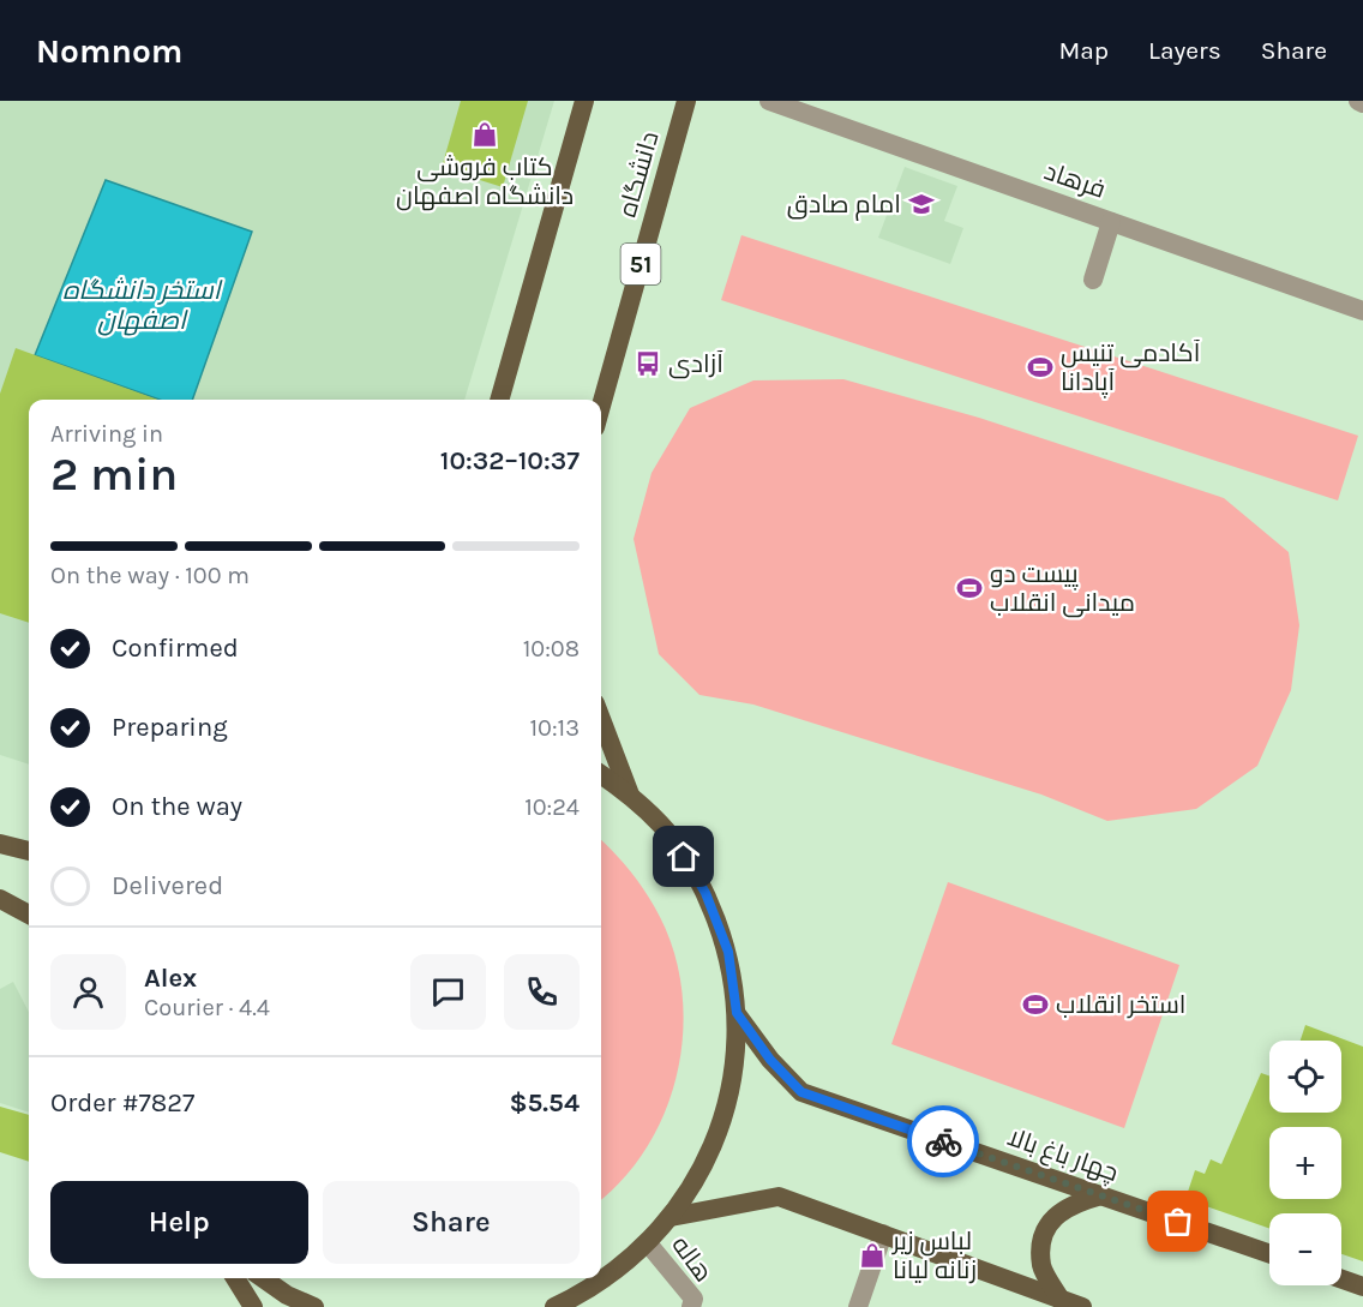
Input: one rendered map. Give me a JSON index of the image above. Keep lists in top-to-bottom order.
{
  "streets": {
    "main road": ["دانشگاه", "51", "چهار باغ بالا"],
    "street": ["فرهاد", "هاله"]
  },
  "water": ["استخر دانشگاه اصفهان"],
  "places": {
    "shop": ["کتاب فروشی دانشگاه اصفهان", "لباس زیر زنانه لیانا"],
    "school or university": ["امام صادق"],
    "bus stop": ["آزادی"],
    "sports": ["آکادمی تنیس آپادانا", "پیست دو میدانی انقلاب", "استخر انقلاب"]
  },
  "page": {
    "header": "Nomnom",
    "nav": ["Map", "Layers", "Share"],
    "heading": ["2 min", "Arriving in", "10:32–10:37"],
    "panel": [
      "Alex",
      "Courier · 4.4",
      "Order #7827",
      "$5.54"
    ],
    "bar": "On the way · 100 m",
    "list": [
      ["Confirmed", "10:08"],
      ["Preparing", "10:13"],
      ["On the way", "10:24"],
      "Delivered"
    ],
    "map_buttons": ["+", "−"],
    "buttons": ["Help", "Share"]
  }
}
